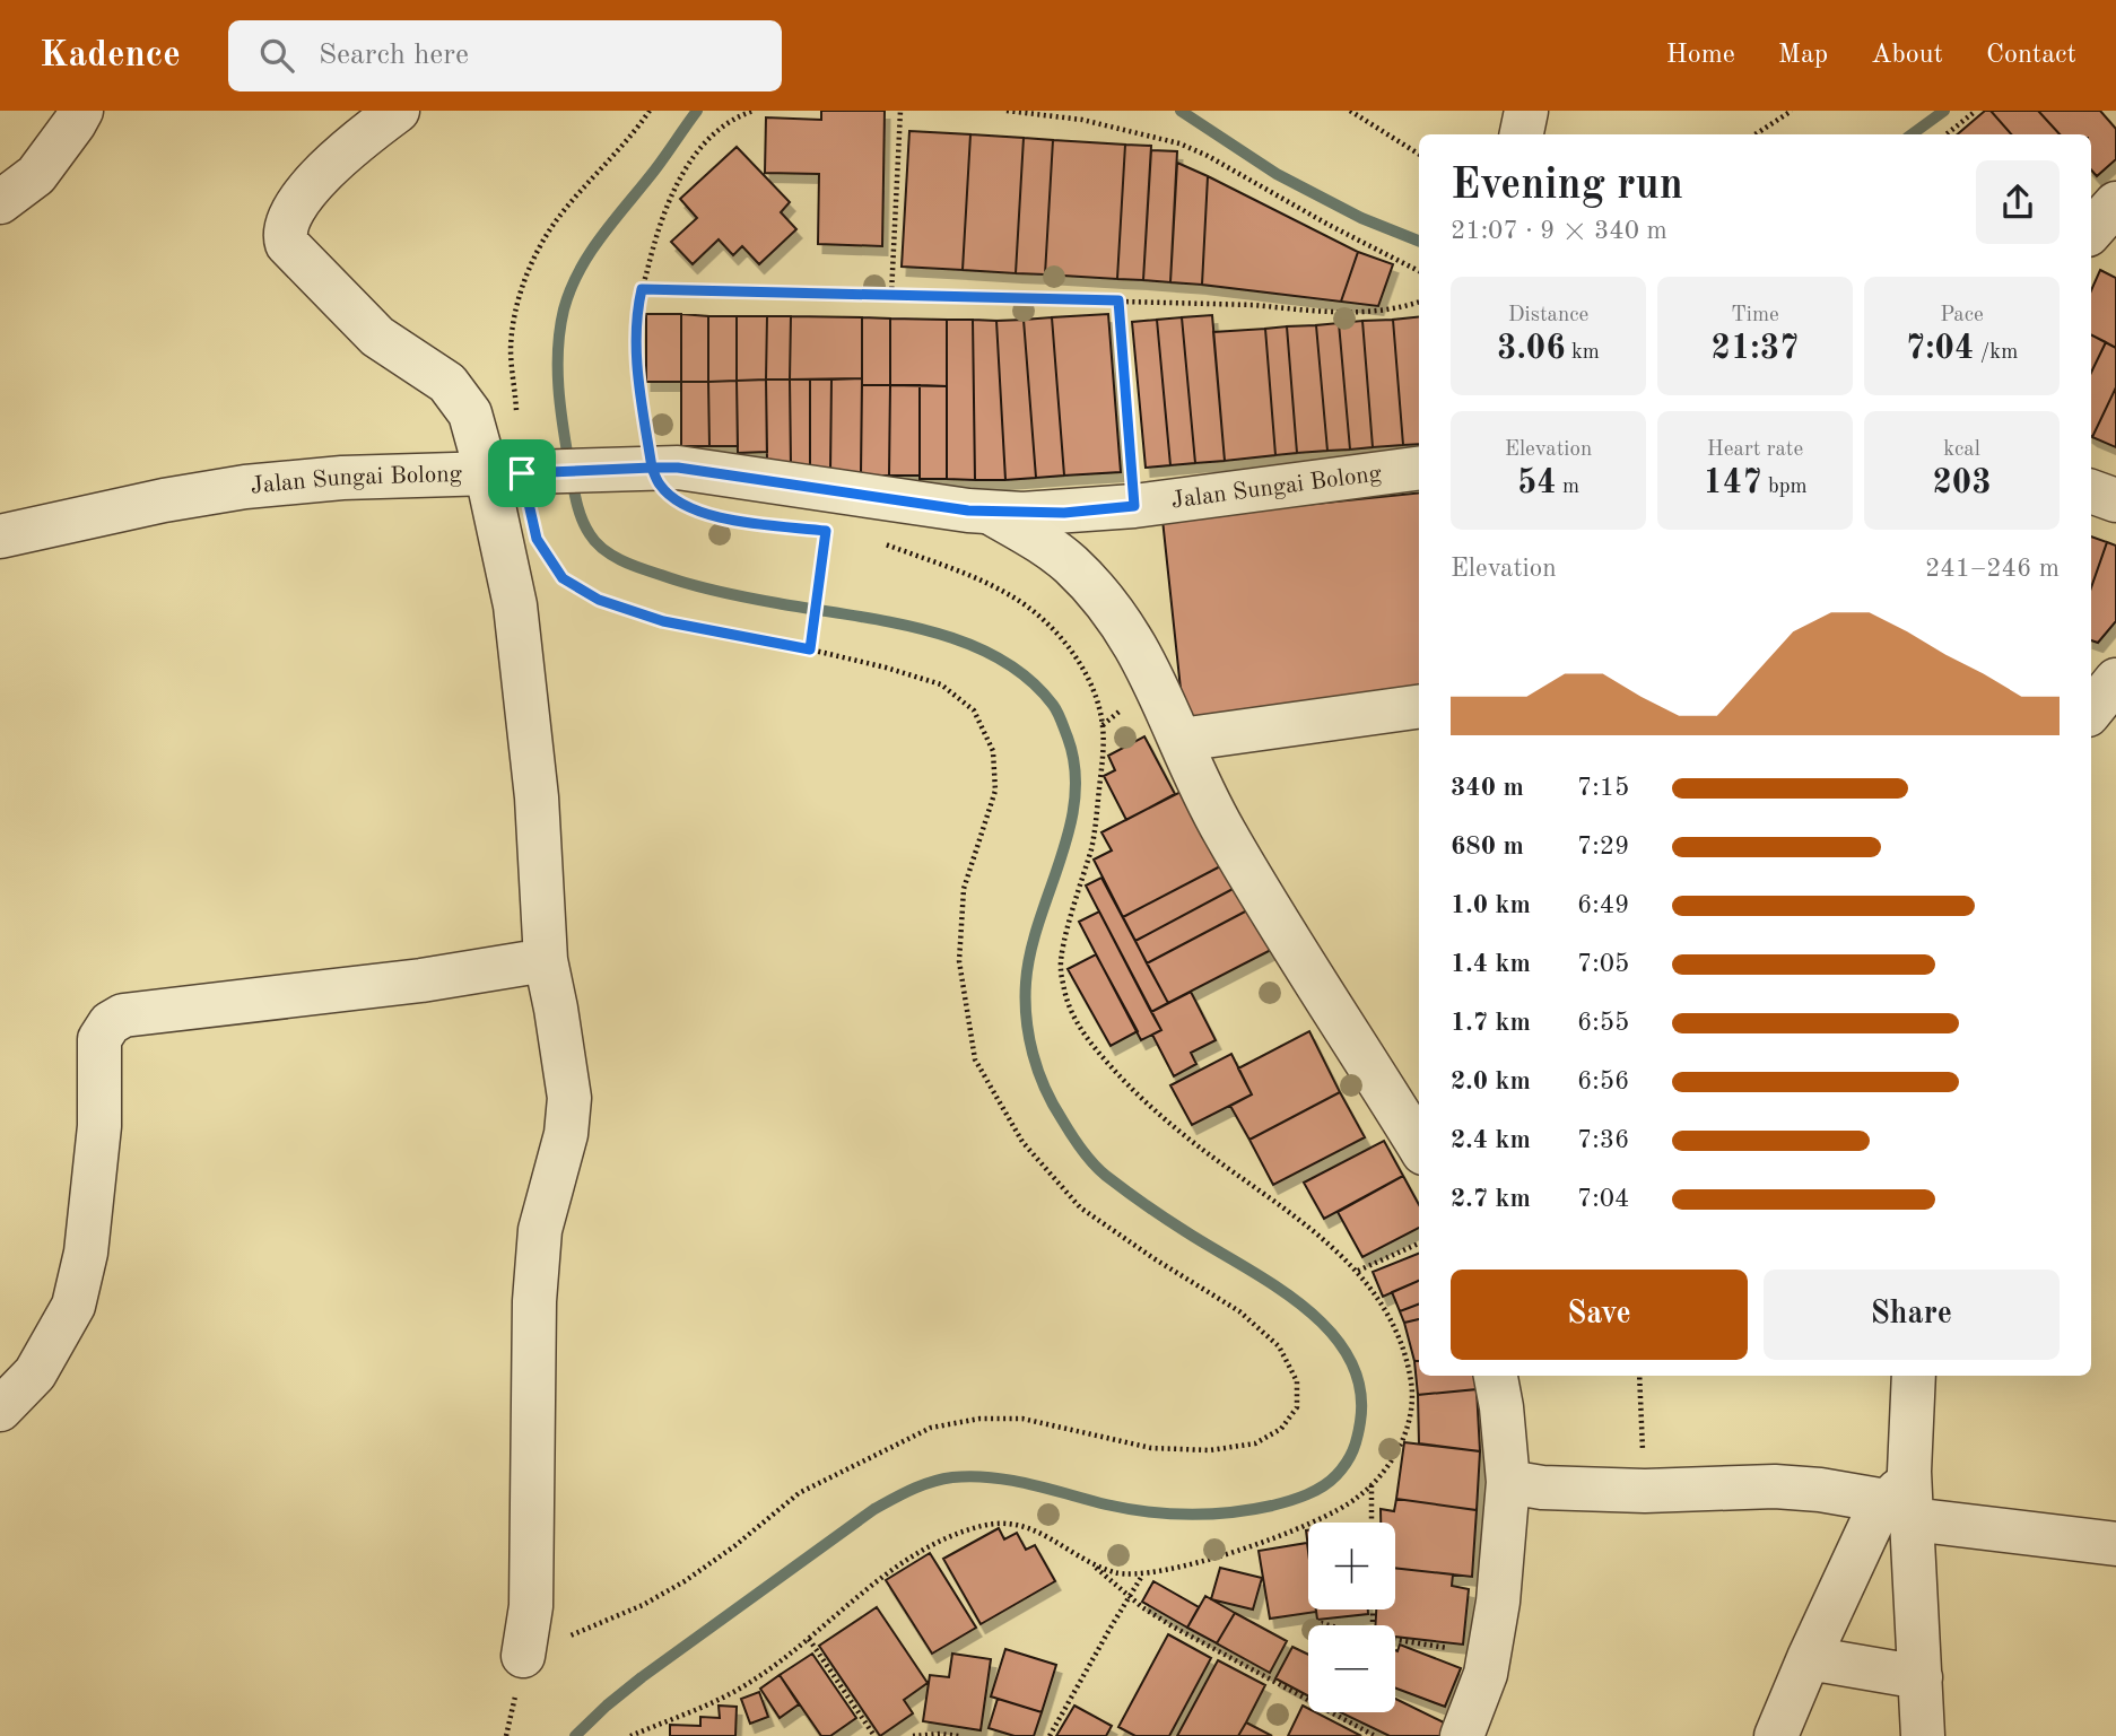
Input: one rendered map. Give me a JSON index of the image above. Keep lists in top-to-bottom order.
{
  "streets": {
    "street": ["Jalan Sungai Bolong"]
  },
  "page": {
    "header": "Kadence",
    "search": "Search here",
    "nav": [
      "Home",
      "Map",
      "About",
      "Contact"
    ],
    "heading": ["Evening run", "21:07 · 9 × 340 m"],
    "stats": [
      ["Distance", "3.06 km"],
      ["Time", "21:37"],
      ["Pace", "7:04 /km"],
      ["Elevation", "54 m"],
      ["Heart rate", "147 bpm"],
      ["kcal", "203"]
    ],
    "chart": ["Elevation", "241–246 m"],
    "list": [
      {
        "name": "340 m",
        "note": "7:15"
      },
      {
        "name": "680 m",
        "note": "7:29"
      },
      {
        "name": "1.0 km",
        "note": "6:49"
      },
      {
        "name": "1.4 km",
        "note": "7:05"
      },
      {
        "name": "1.7 km",
        "note": "6:55"
      },
      {
        "name": "2.0 km",
        "note": "6:56"
      },
      {
        "name": "2.4 km",
        "note": "7:36"
      },
      {
        "name": "2.7 km",
        "note": "7:04"
      }
    ],
    "buttons": ["Save", "Share"],
    "map_buttons": ["+", "−"]
  }
}
